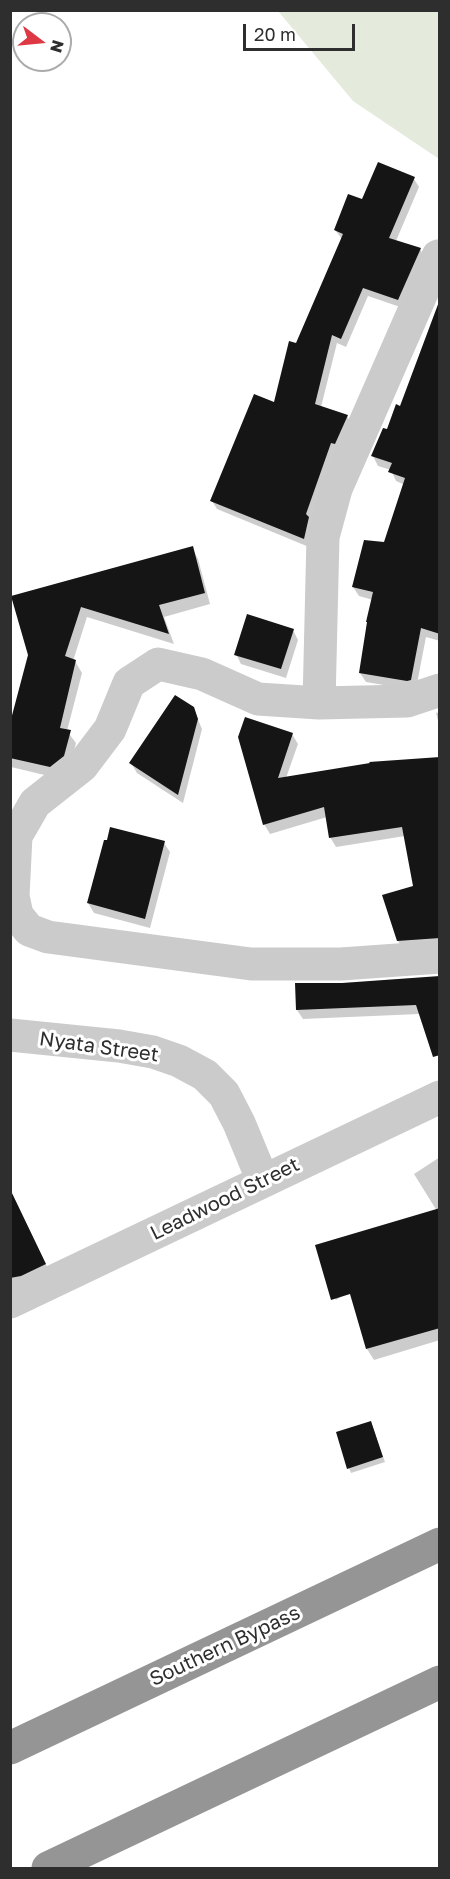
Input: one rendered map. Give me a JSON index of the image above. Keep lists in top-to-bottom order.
{
  "streets": {
    "highway": ["Southern Bypass"],
    "street": ["Nyata Street", "Leadwood Street"]
  },
  "crossings": [
    ["Nyata Street", "Leadwood Street"]
  ],
  "scale_bar": "20 m",
  "north": "right"
}
